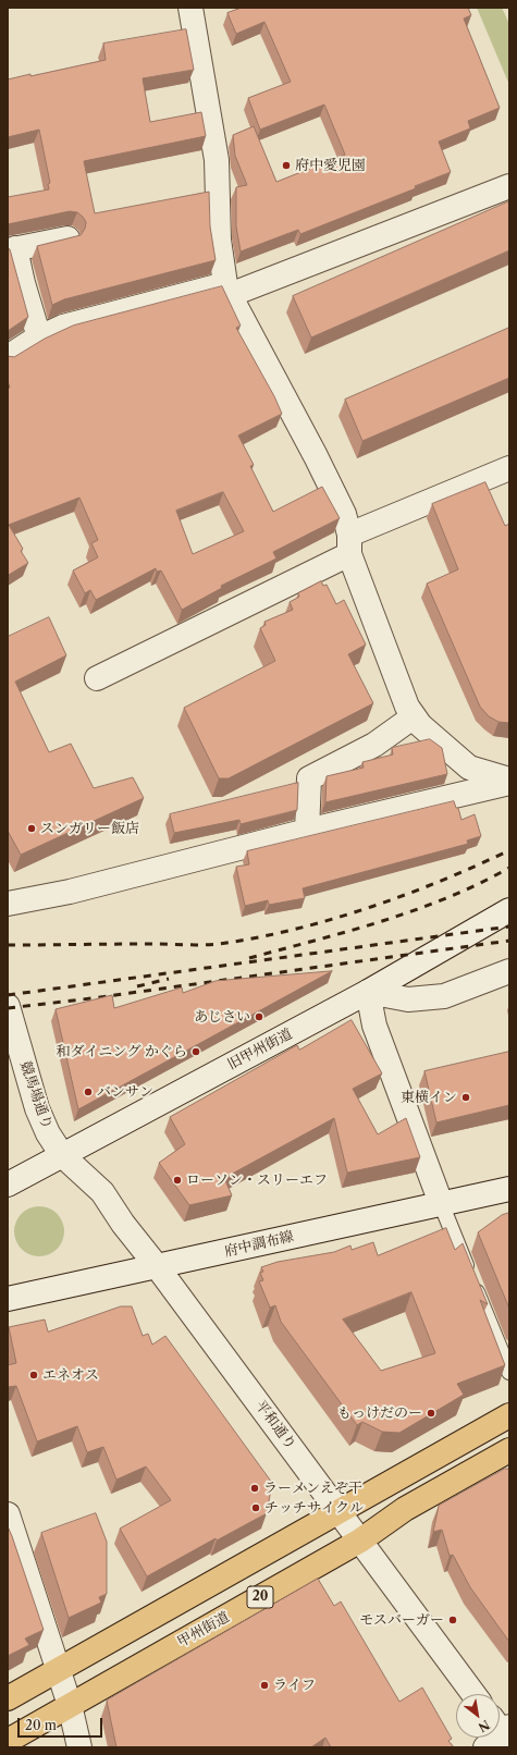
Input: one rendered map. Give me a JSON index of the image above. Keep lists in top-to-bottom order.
{
  "streets": {
    "highway": ["20", "甲州街道"],
    "street": [
      "旧甲州街道",
      "競馬場通り",
      "府中調布線",
      "平和通り"
    ]
  },
  "crossings": [
    ["旧甲州街道", "競馬場通り"],
    ["旧甲州街道", "平和通り"],
    ["競馬場通り", "平和通り"],
    ["府中調布線", "平和通り"],
    ["平和通り", "20"],
    ["平和通り", "甲州街道"]
  ],
  "places": [
    "府中愛児園",
    "スンガリー飯店",
    "あじさい",
    "和ダイニング かぐら",
    "バンサン",
    "東横イン",
    "ローソン・スリーエフ",
    "エネオス",
    "もっけだのー",
    "ラーメンえぞ干",
    "チッチサイクル",
    "モスバーガー",
    "ライフ"
  ],
  "scale_bar": "20 m",
  "north": "bottom right"
}
